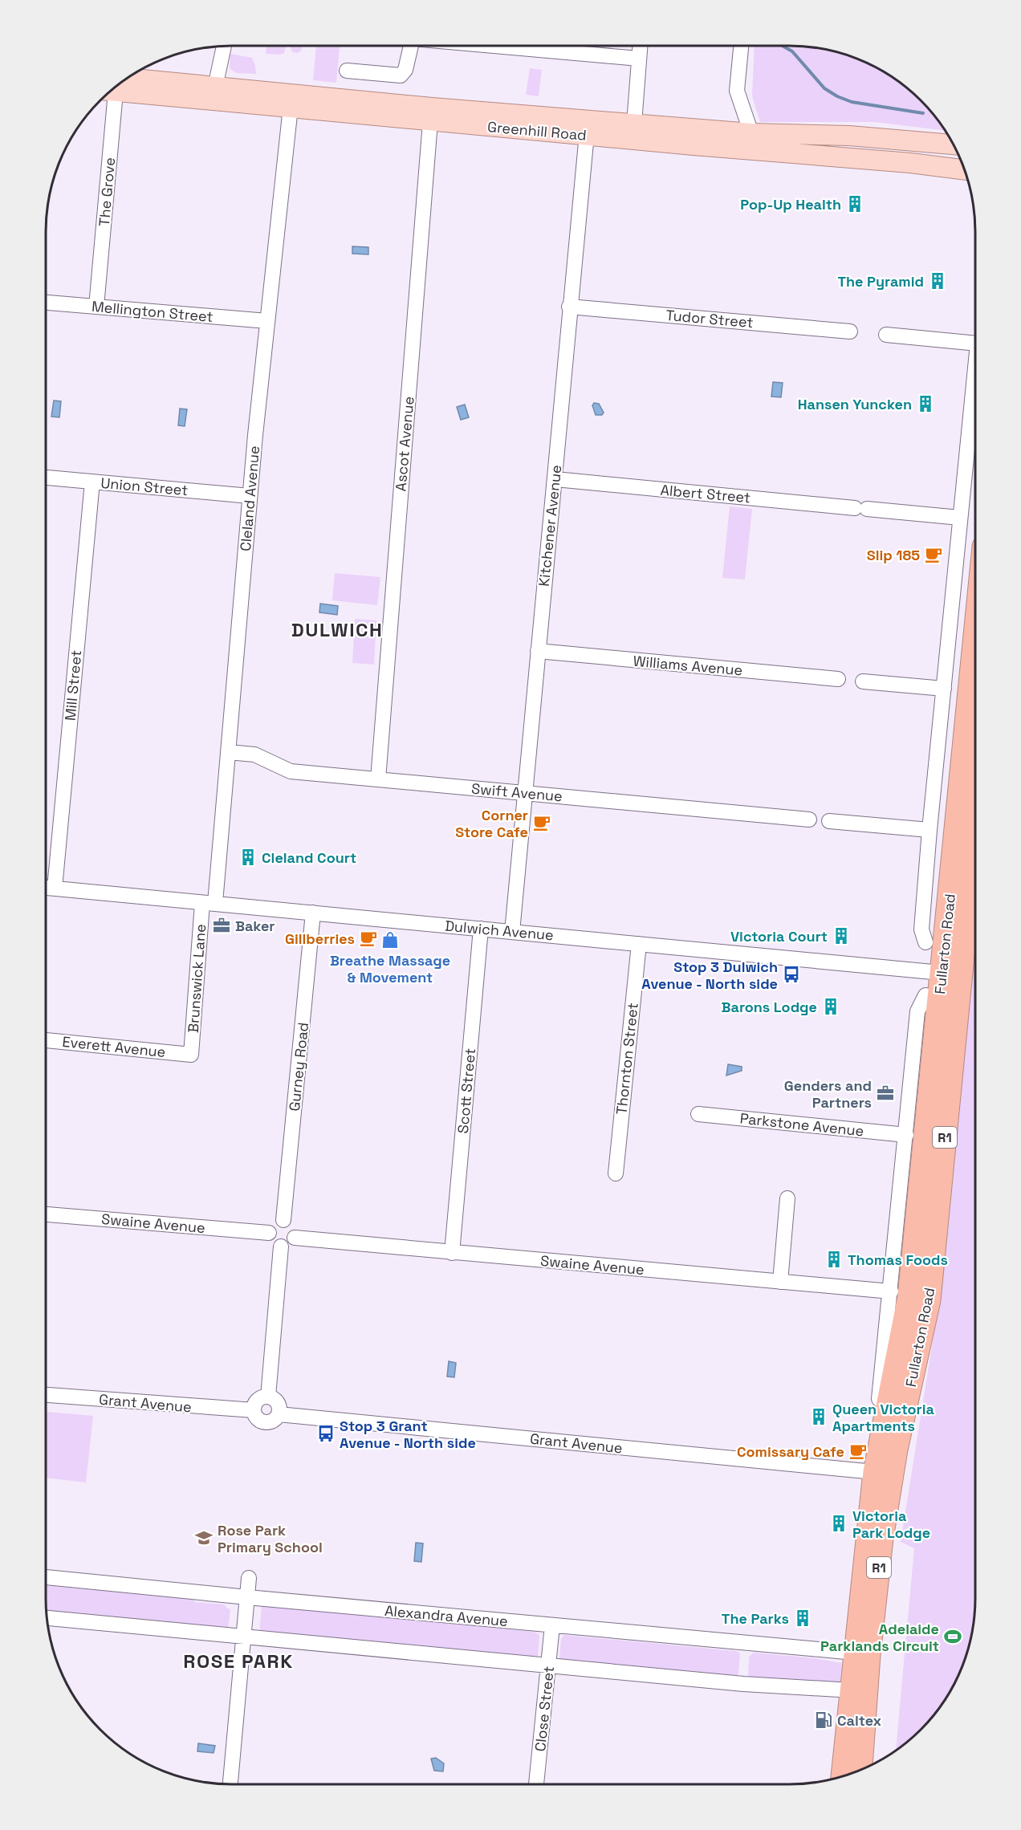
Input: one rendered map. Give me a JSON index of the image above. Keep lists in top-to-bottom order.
{
  "streets": {
    "highway": ["Fullarton Road", "R1"],
    "main road": ["Greenhill Road"],
    "street": [
      "The Grove",
      "Mellington Street",
      "Tudor Street",
      "Ascot Avenue",
      "Union Street",
      "Albert Street",
      "Cleland Avenue",
      "Kitchener Avenue",
      "Williams Avenue",
      "Mill Street",
      "Swift Avenue",
      "Dulwich Avenue",
      "Brunswick Lane",
      "Everett Avenue",
      "Thornton Street",
      "Gurney Road",
      "Scott Street",
      "Parkstone Avenue",
      "Swaine Avenue",
      "Grant Avenue",
      "Alexandra Avenue",
      "Close Street"
    ]
  },
  "crossings": [
    ["Greenhill Road", "Ascot Avenue"],
    ["Greenhill Road", "Cleland Avenue"],
    ["Greenhill Road", "Kitchener Avenue"],
    ["The Grove", "Mellington Street"],
    ["Mellington Street", "Cleland Avenue"],
    ["Tudor Street", "Kitchener Avenue"],
    ["Ascot Avenue", "Swift Avenue"],
    ["Union Street", "Cleland Avenue"],
    ["Union Street", "Mill Street"],
    ["Albert Street", "Kitchener Avenue"],
    ["Albert Street", "Fullarton Road"],
    ["Cleland Avenue", "Swift Avenue"],
    ["Cleland Avenue", "Dulwich Avenue"],
    ["Cleland Avenue", "Brunswick Lane"],
    ["Kitchener Avenue", "Williams Avenue"],
    ["Kitchener Avenue", "Swift Avenue"],
    ["Kitchener Avenue", "Dulwich Avenue"],
    ["Mill Street", "Dulwich Avenue"],
    ["Dulwich Avenue", "Fullarton Road"],
    ["Dulwich Avenue", "Brunswick Lane"],
    ["Dulwich Avenue", "Thornton Street"],
    ["Dulwich Avenue", "Gurney Road"],
    ["Dulwich Avenue", "Scott Street"],
    ["Fullarton Road", "Parkstone Avenue"],
    ["Fullarton Road", "Swaine Avenue"],
    ["Fullarton Road", "Grant Avenue"],
    ["Fullarton Road", "Alexandra Avenue"],
    ["Brunswick Lane", "Everett Avenue"],
    ["Gurney Road", "Swaine Avenue"],
    ["Scott Street", "Swaine Avenue"],
    ["Alexandra Avenue", "Close Street"]
  ],
  "districts": ["DULWICH", "ROSE PARK"],
  "places": {
    "building": [
      "Pop-Up Health",
      "The Pyramid",
      "Hansen Yuncken",
      "Cleland Court",
      "Victoria Court",
      "Barons Lodge",
      "Thomas Foods",
      "Queen Victoria Apartments",
      "Victoria Park Lodge",
      "The Parks"
    ],
    "cafe": [
      "Slip 185",
      "Corner Store Cafe",
      "Gillberries",
      "Comissary Cafe"
    ],
    "office": ["Baker", "Genders and Partners"],
    "shop": ["Breathe Massage & Movement"],
    "bus stop": ["Stop 3 Dulwich Avenue - North side", "Stop 3 Grant Avenue - North side"],
    "school or university": ["Rose Park Primary School"],
    "sports": ["Adelaide Parklands Circuit"],
    "fuel station": ["Caltex"]
  }
}
